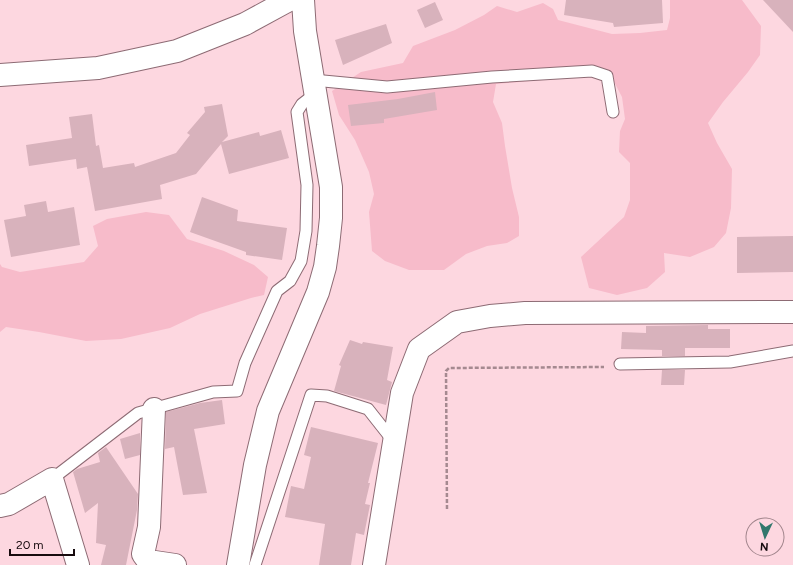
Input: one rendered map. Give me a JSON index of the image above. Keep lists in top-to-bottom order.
{
  "scale_bar": "20 m",
  "north": "bottom"
}
